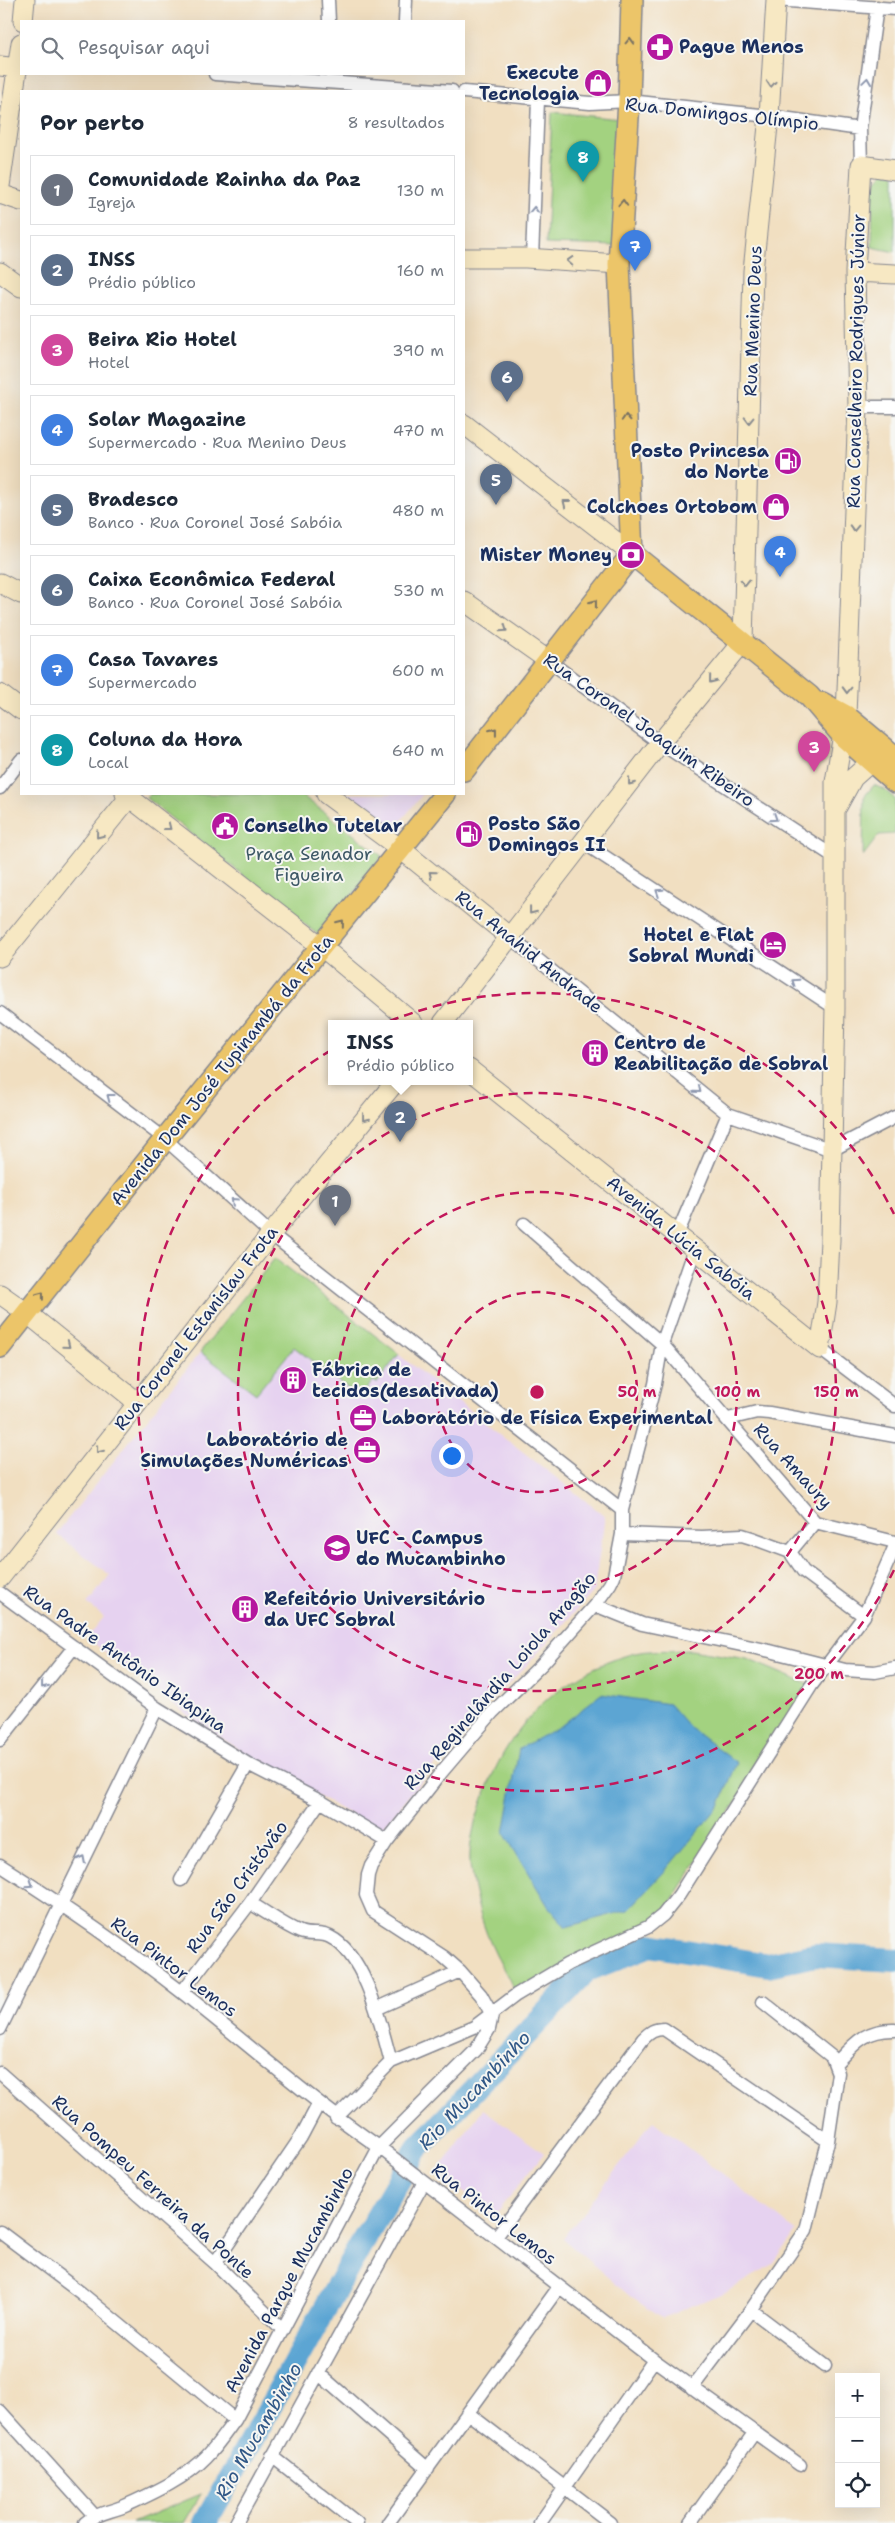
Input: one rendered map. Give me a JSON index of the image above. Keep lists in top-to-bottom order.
{
  "streets": {
    "main road": ["Avenida Dom José Tupinambá da Frota"],
    "street": [
      "Rua Domingos Olímpio",
      "Rua Menino Deus",
      "Rua Conselheiro Rodrigues Júnior",
      "Rua Coronel Joaquim Ribeiro",
      "Rua Anahid Andrade",
      "Avenida Lúcia Sabóia",
      "Rua Coronel Estanislau Frota",
      "Rua Amaury",
      "Rua Padre Antônio Ibiapina",
      "Rua Reginelândia Loiola Aragão",
      "Rua São Cristóvão",
      "Rua Pintor Lemos",
      "Rua Pompeu Ferreira da Ponte",
      "Avenida Parque Mucambinho"
    ]
  },
  "crossings": [
    ["Rua Domingos Olímpio", "Rua Menino Deus"],
    ["Rua Domingos Olímpio", "Rua Conselheiro Rodrigues Júnior"],
    ["Rua Conselheiro Rodrigues Júnior", "Rua Coronel Joaquim Ribeiro"],
    ["Rua Conselheiro Rodrigues Júnior", "Rua Anahid Andrade"],
    ["Rua Conselheiro Rodrigues Júnior", "Avenida Lúcia Sabóia"],
    ["Rua Anahid Andrade", "Avenida Dom José Tupinambá da Frota"],
    ["Avenida Lúcia Sabóia", "Rua Reginelândia Loiola Aragão"],
    ["Rua Amaury", "Rua Reginelândia Loiola Aragão"],
    ["Rua Padre Antônio Ibiapina", "Rua Reginelândia Loiola Aragão"],
    ["Rua Padre Antônio Ibiapina", "Rua São Cristóvão"],
    ["Rua Reginelândia Loiola Aragão", "Avenida Parque Mucambinho"],
    ["Rua São Cristóvão", "Rua Pintor Lemos"],
    ["Rua Pintor Lemos", "Avenida Parque Mucambinho"],
    ["Rua Pompeu Ferreira da Ponte", "Avenida Parque Mucambinho"]
  ],
  "one_way": ["Rua Menino Deus", "Avenida Dom José Tupinambá da Frota", "Rua Coronel Estanislau Frota"],
  "water": ["Rio Mucambinho"],
  "parks": ["Praça Senador Figueira"],
  "places": {
    "pharmacy": ["Pague Menos"],
    "shop": ["Execute Tecnologia", "Colchoes Ortobom"],
    "fuel station": ["Posto Princesa do Norte", "Posto São Domingos II"],
    "bank": ["Mister Money"],
    "public building": ["Conselho Tutelar"],
    "hotel": ["Hotel e Flat Sobral Mundi"],
    "building": ["Centro de Reabilitação de Sobral", "Fábrica de tecidos(desativada)", "Refeitório Universitário da UFC Sobral"],
    "office": ["Laboratório de Física Experimental", "Laboratório de Simulações Numéricas"],
    "school or university": ["UFC - Campus do Mucambinho"]
  },
  "page": {
    "search": "Pesquisar aqui",
    "heading": ["Por perto", "8 resultados"],
    "pins": [
      "8",
      "7",
      "6",
      "5",
      "4",
      "3",
      "2",
      "1"
    ],
    "list": [
      {
        "mark": "1",
        "name": "Comunidade Rainha da Paz",
        "note": "Igreja",
        "value": "130 m"
      },
      {
        "mark": "2",
        "name": "INSS",
        "note": "Prédio público",
        "value": "160 m"
      },
      {
        "mark": "3",
        "name": "Beira Rio Hotel",
        "note": "Hotel",
        "value": "390 m"
      },
      {
        "mark": "4",
        "name": "Solar Magazine",
        "note": "Supermercado · Rua Menino Deus",
        "value": "470 m"
      },
      {
        "mark": "5",
        "name": "Bradesco",
        "note": "Banco · Rua Coronel José Sabóia",
        "value": "480 m"
      },
      {
        "mark": "6",
        "name": "Caixa Econômica Federal",
        "note": "Banco · Rua Coronel José Sabóia",
        "value": "530 m"
      },
      {
        "mark": "7",
        "name": "Casa Tavares",
        "note": "Supermercado",
        "value": "600 m"
      },
      {
        "mark": "8",
        "name": "Coluna da Hora",
        "note": "Local",
        "value": "640 m"
      }
    ],
    "popup": ["INSS", "Prédio público"],
    "map_buttons": ["+", "−"]
  },
  "rings": [
    "50 m",
    "100 m",
    "150 m",
    "200 m"
  ]
}
